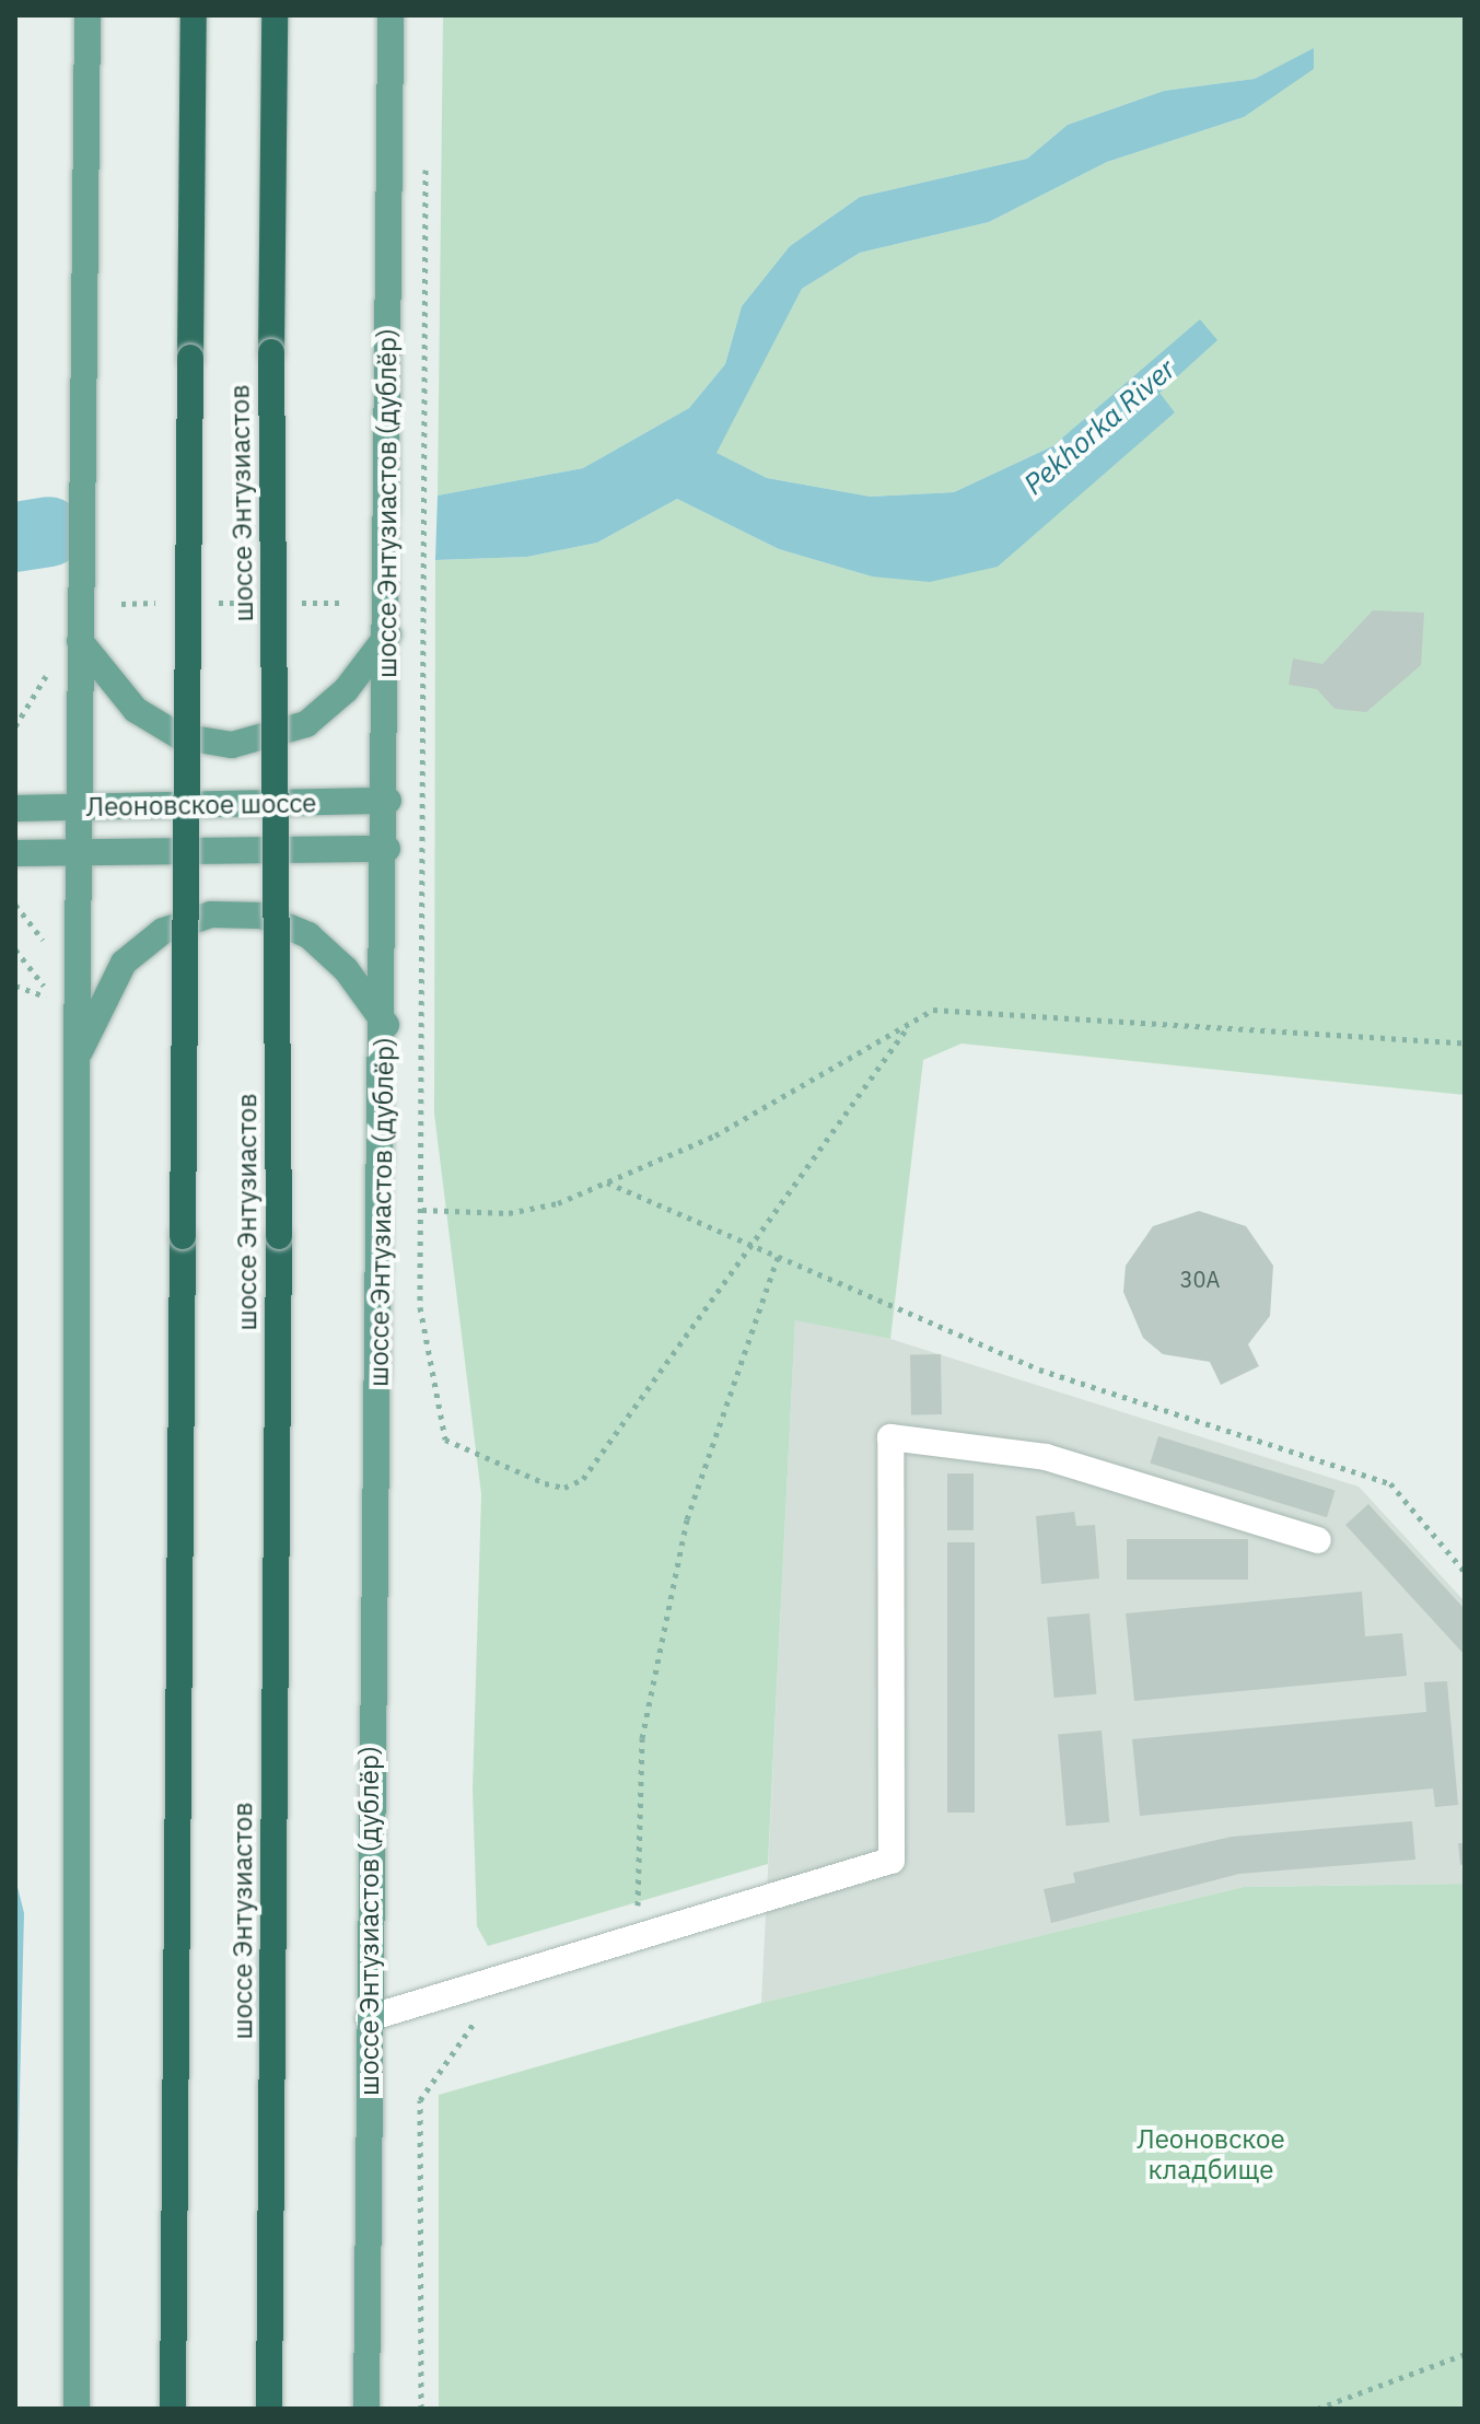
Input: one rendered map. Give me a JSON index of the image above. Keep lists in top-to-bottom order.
{
  "streets": {
    "highway": ["шоссе Энтузиастов"],
    "main road": ["шоссе Энтузиастов (дублёр)", "Леоновское шоссе"]
  },
  "crossings": [
    ["шоссе Энтузиастов (дублёр)", "Леоновское шоссе"]
  ],
  "water": ["Pekhorka River"],
  "parks": ["Леоновское кладбище"],
  "house_numbers": ["30А"]
}
